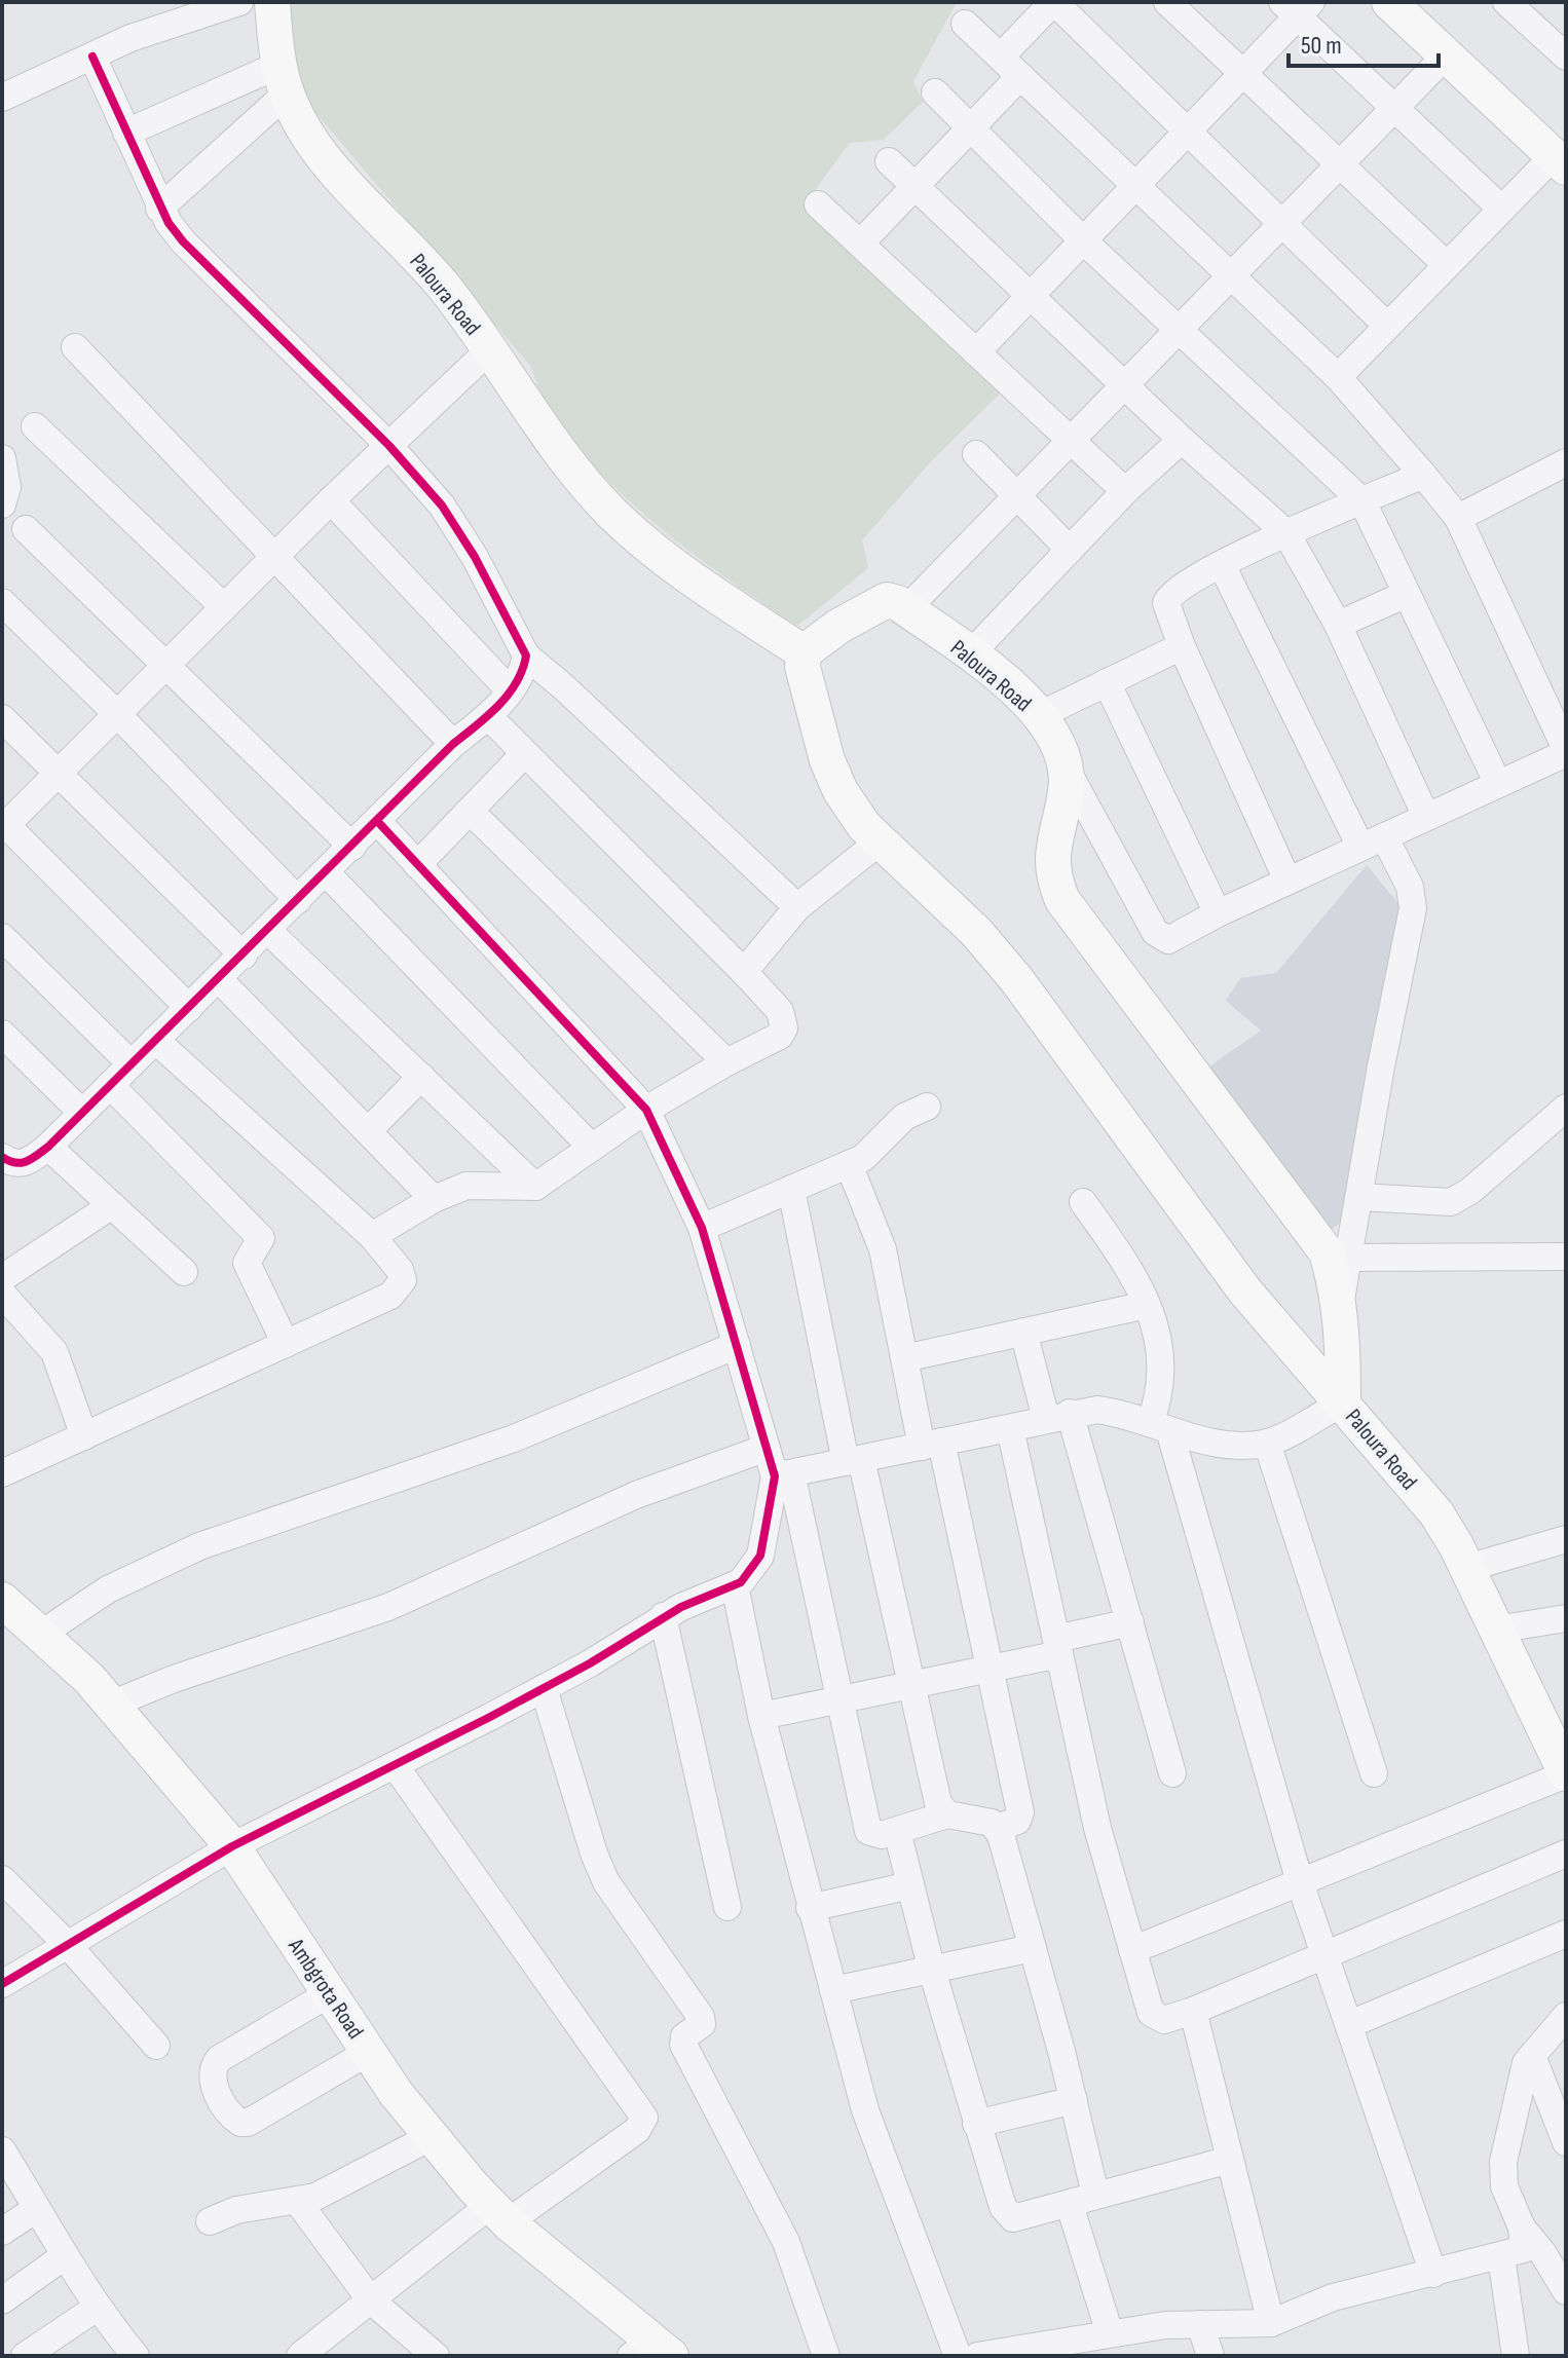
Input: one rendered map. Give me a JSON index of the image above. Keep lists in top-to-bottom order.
{
  "streets": {
    "main road": ["Paloura Road", "Ambgrota Road"]
  },
  "scale_bar": "50 m"
}
